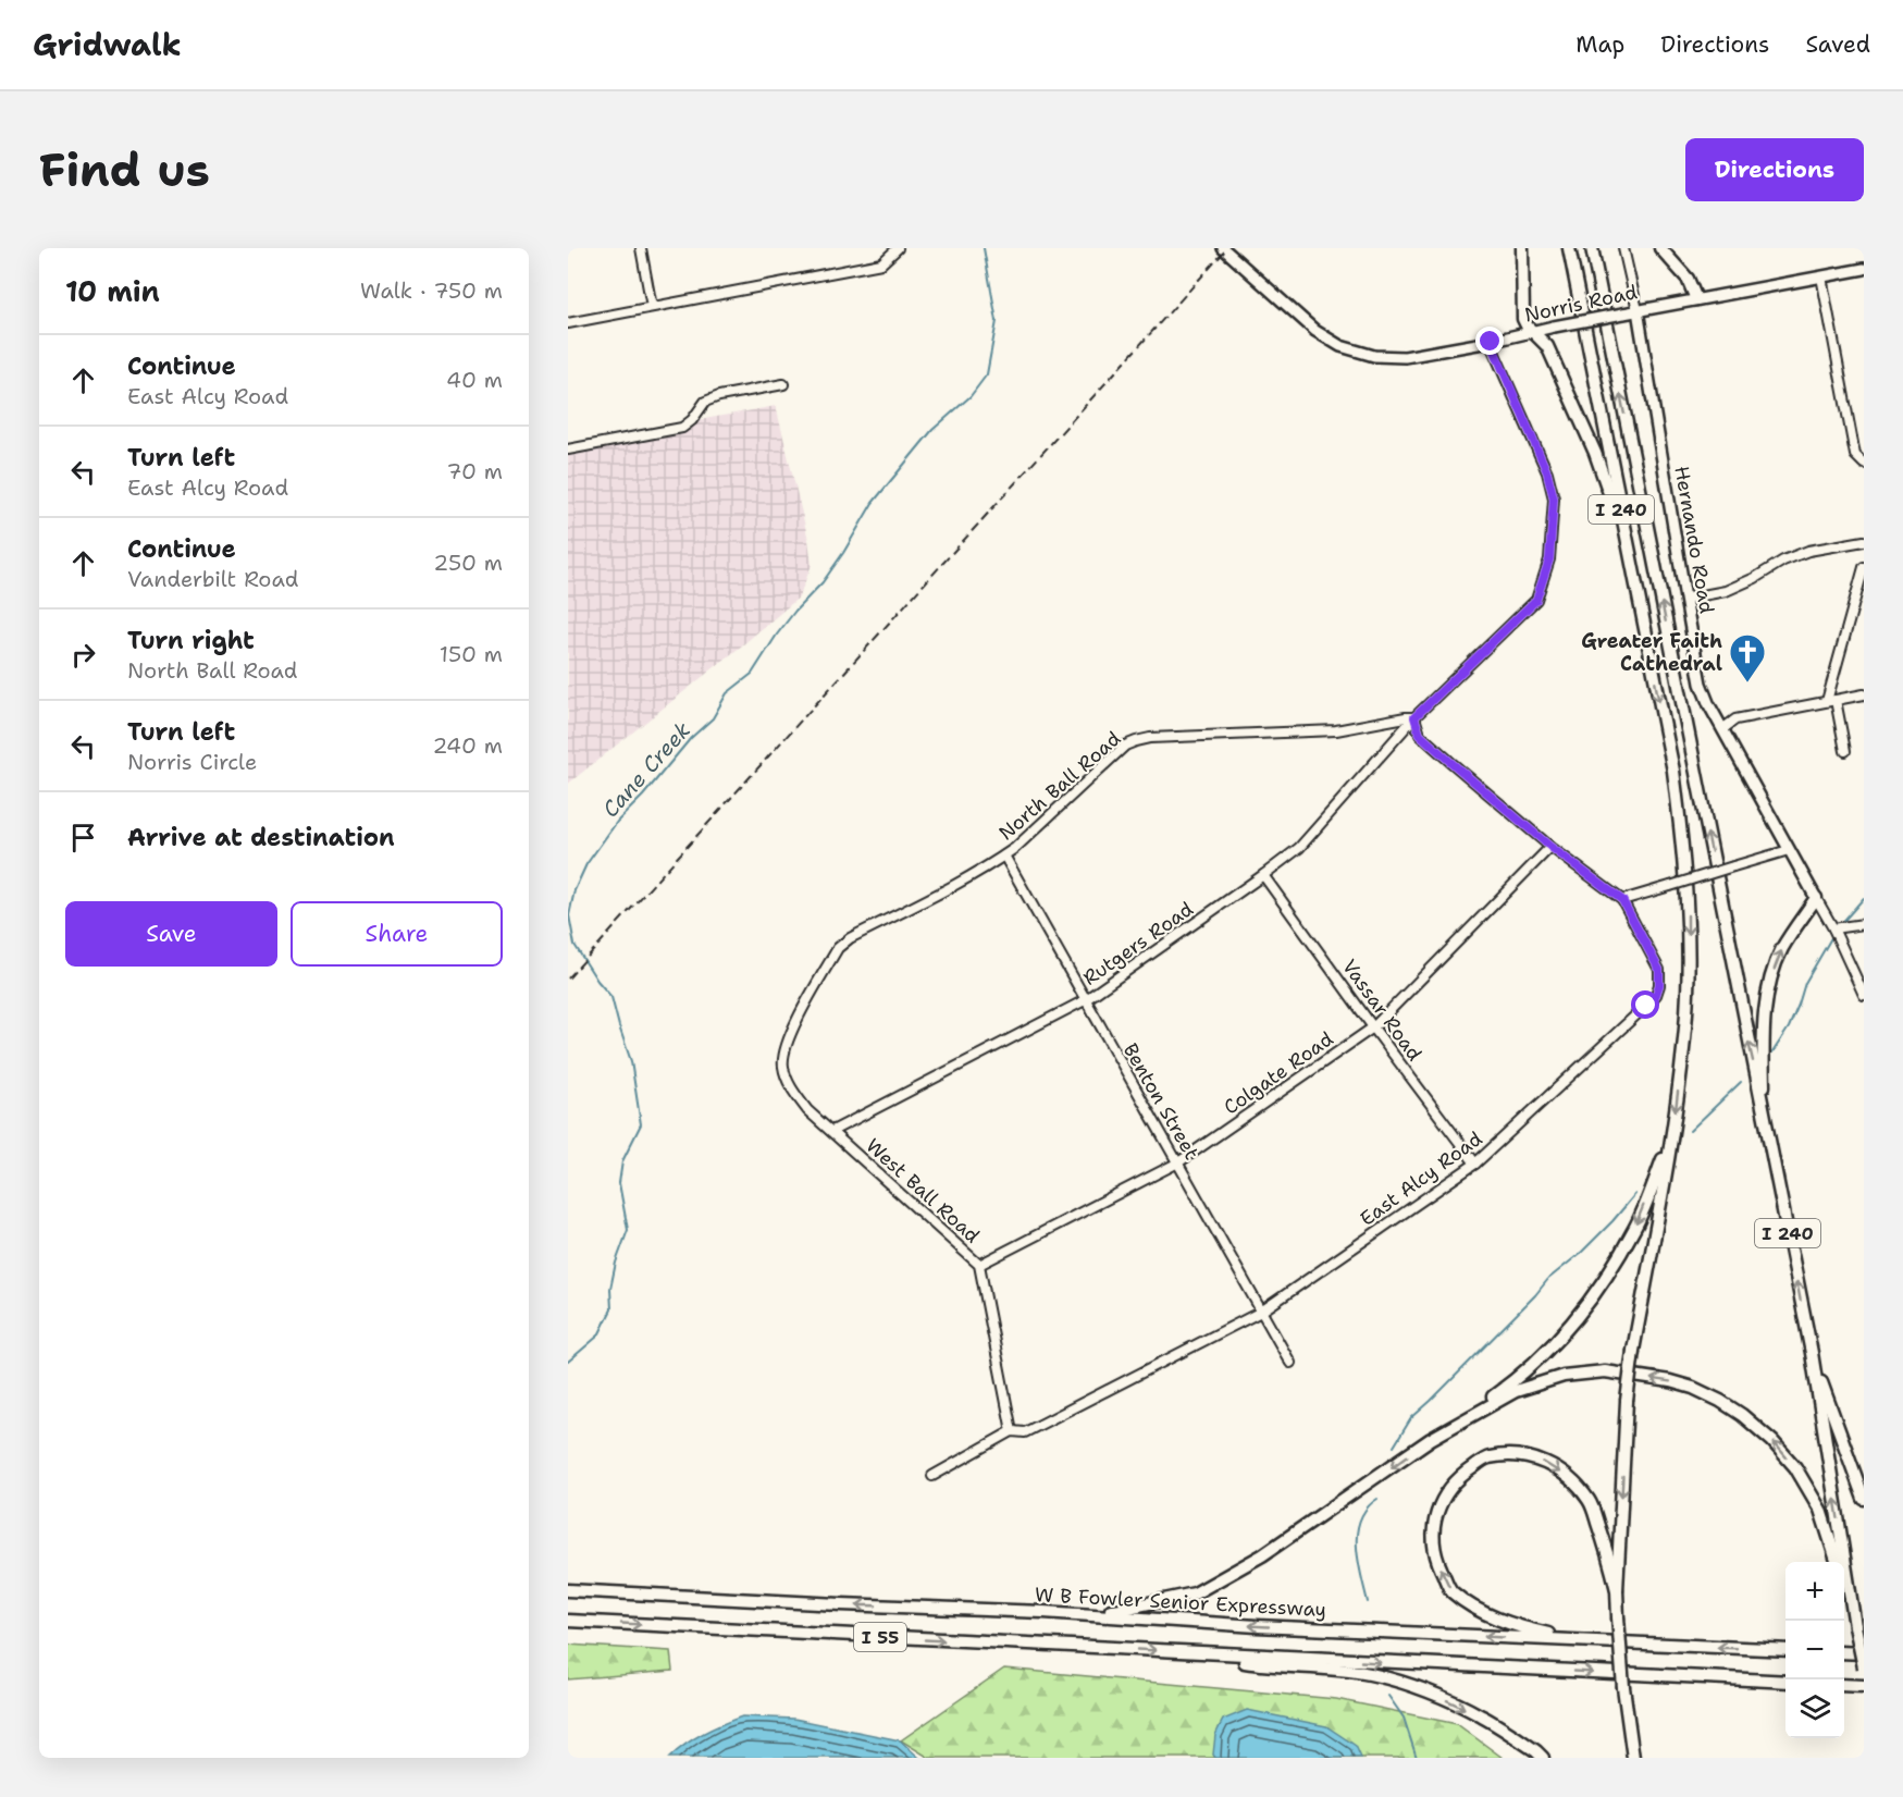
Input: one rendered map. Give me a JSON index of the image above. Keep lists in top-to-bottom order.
{
  "streets": {
    "highway": ["I 240", "W B Fowler Senior Expressway", "I 55"],
    "main road": ["Norris Road", "Hernando Road"],
    "street": [
      "North Ball Road",
      "Rutgers Road",
      "Vassar Road",
      "Colgate Road",
      "Benton Street",
      "East Alcy Road",
      "West Ball Road"
    ]
  },
  "crossings": [
    ["Norris Road", "Hernando Road"],
    ["North Ball Road", "Rutgers Road"],
    ["North Ball Road", "Benton Street"],
    ["North Ball Road", "West Ball Road"],
    ["Rutgers Road", "Vassar Road"],
    ["Rutgers Road", "Benton Street"],
    ["Rutgers Road", "West Ball Road"],
    ["Vassar Road", "Colgate Road"],
    ["Vassar Road", "East Alcy Road"],
    ["Colgate Road", "Benton Street"],
    ["Colgate Road", "West Ball Road"],
    ["Benton Street", "East Alcy Road"],
    ["East Alcy Road", "West Ball Road"]
  ],
  "water": ["Cane Creek"],
  "places": {
    "church": ["Greater Faith Cathedral"]
  },
  "page": {
    "header": "Gridwalk",
    "nav": ["Map", "Directions", "Saved"],
    "buttons": [
      "Directions",
      ["Save", "Share"]
    ],
    "title": "Find us",
    "heading": ["10 min", "Walk · 750 m"],
    "list": [
      ["Continue", "East Alcy Road", "40 m"],
      ["Turn left", "East Alcy Road", "70 m"],
      ["Continue", "Vanderbilt Road", "250 m"],
      ["Turn right", "North Ball Road", "150 m"],
      ["Turn left", "Norris Circle", "240 m"],
      "Arrive at destination"
    ],
    "map_buttons": ["+", "−"]
  }
}
